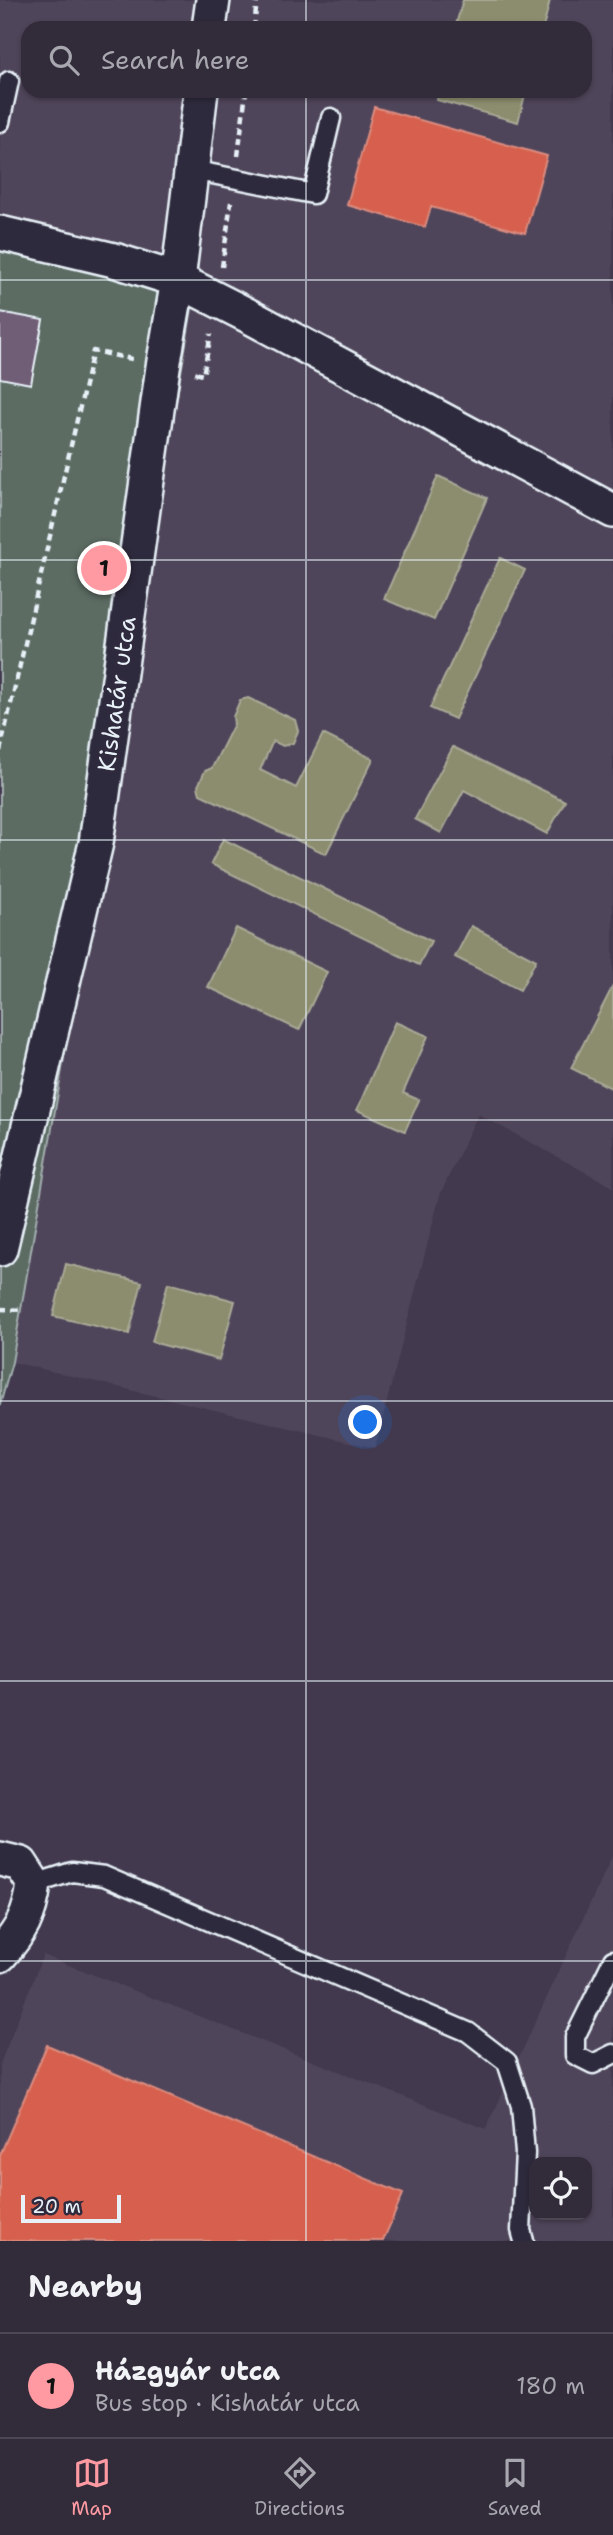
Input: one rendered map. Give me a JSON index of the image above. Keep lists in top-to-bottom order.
{
  "streets": {
    "street": ["Kishatár utca"]
  },
  "scale_bar": "20 m",
  "page": {
    "search": "Search here",
    "pins": "1",
    "scale": "20 m",
    "heading": "Nearby",
    "list": [
      {
        "mark": "1",
        "name": "Házgyár utca",
        "note": "Bus stop · Kishatár utca",
        "value": "180 m"
      }
    ],
    "nav": ["Map", "Directions", "Saved"]
  }
}
